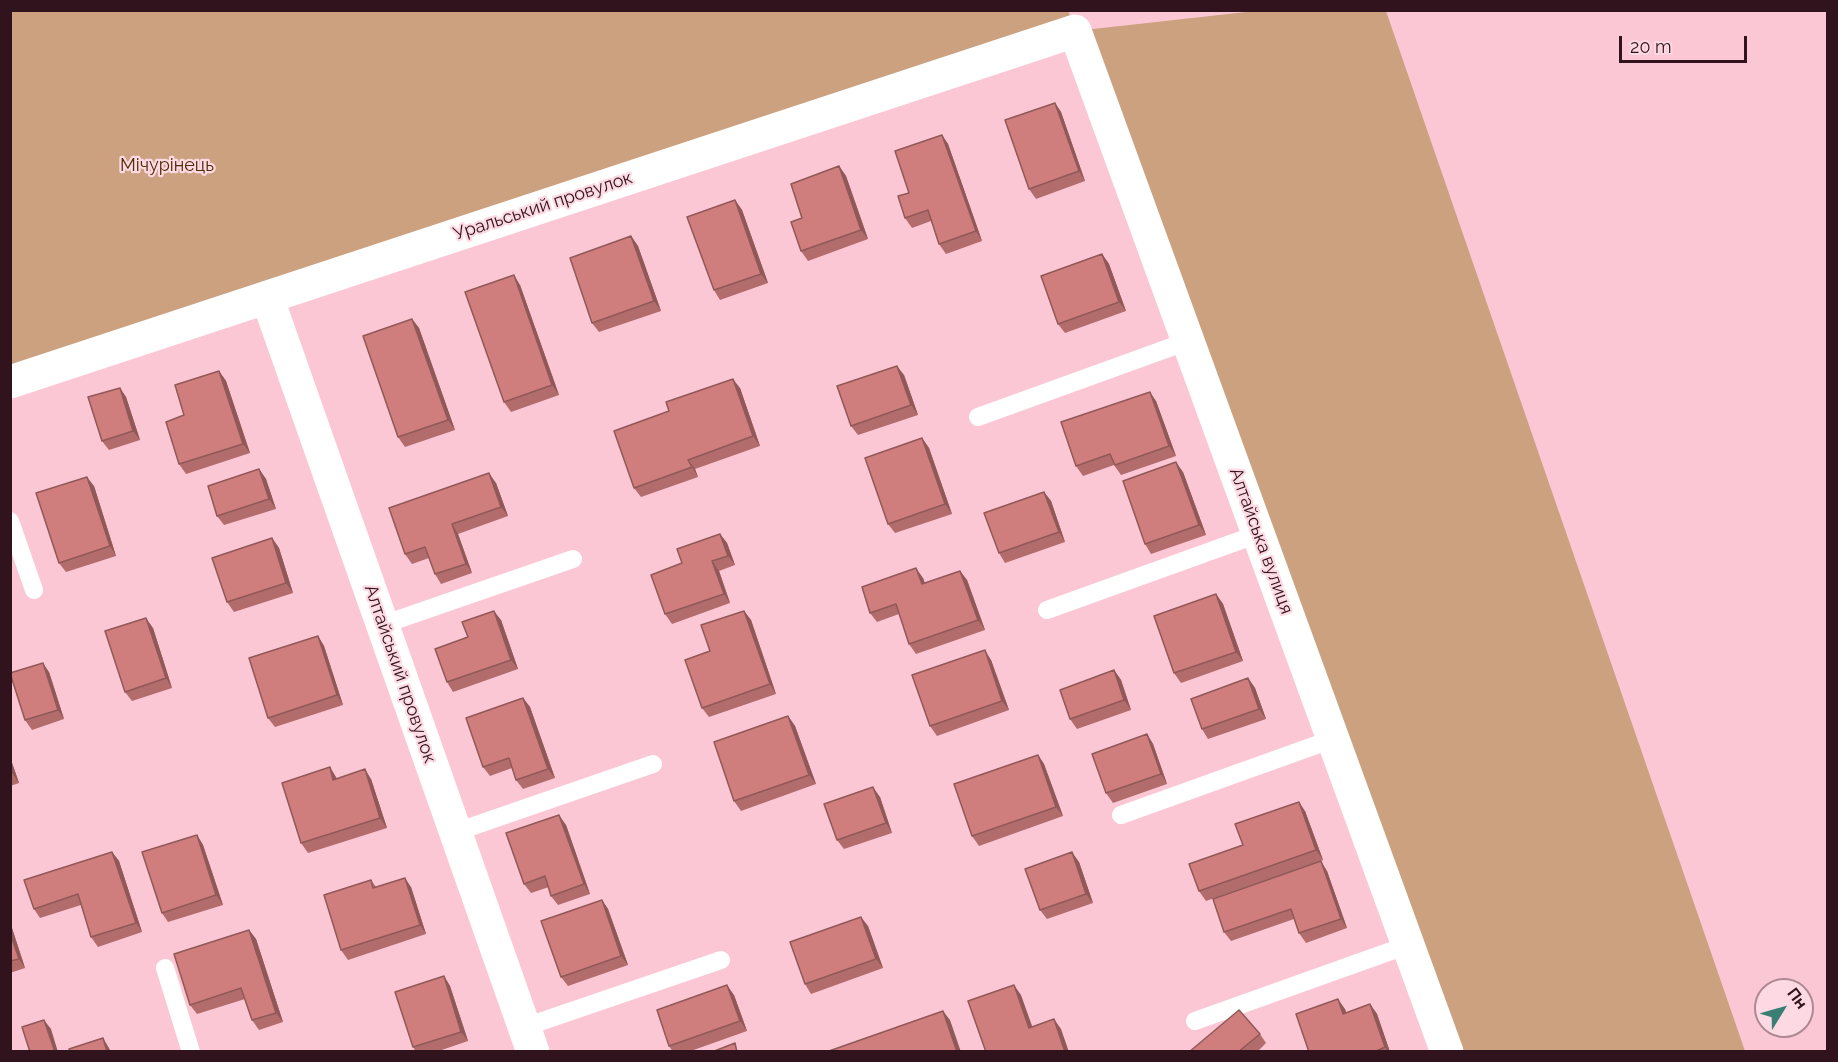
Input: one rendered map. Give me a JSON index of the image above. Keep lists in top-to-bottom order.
{
  "streets": {
    "street": ["Уральський провулок", "Алтайська вулиця", "Алтайський провулок"]
  },
  "crossings": [
    ["Уральський провулок", "Алтайська вулиця"],
    ["Уральський провулок", "Алтайський провулок"]
  ],
  "parks": ["Мічурінець"],
  "scale_bar": "20 m",
  "north": "top right"
}
